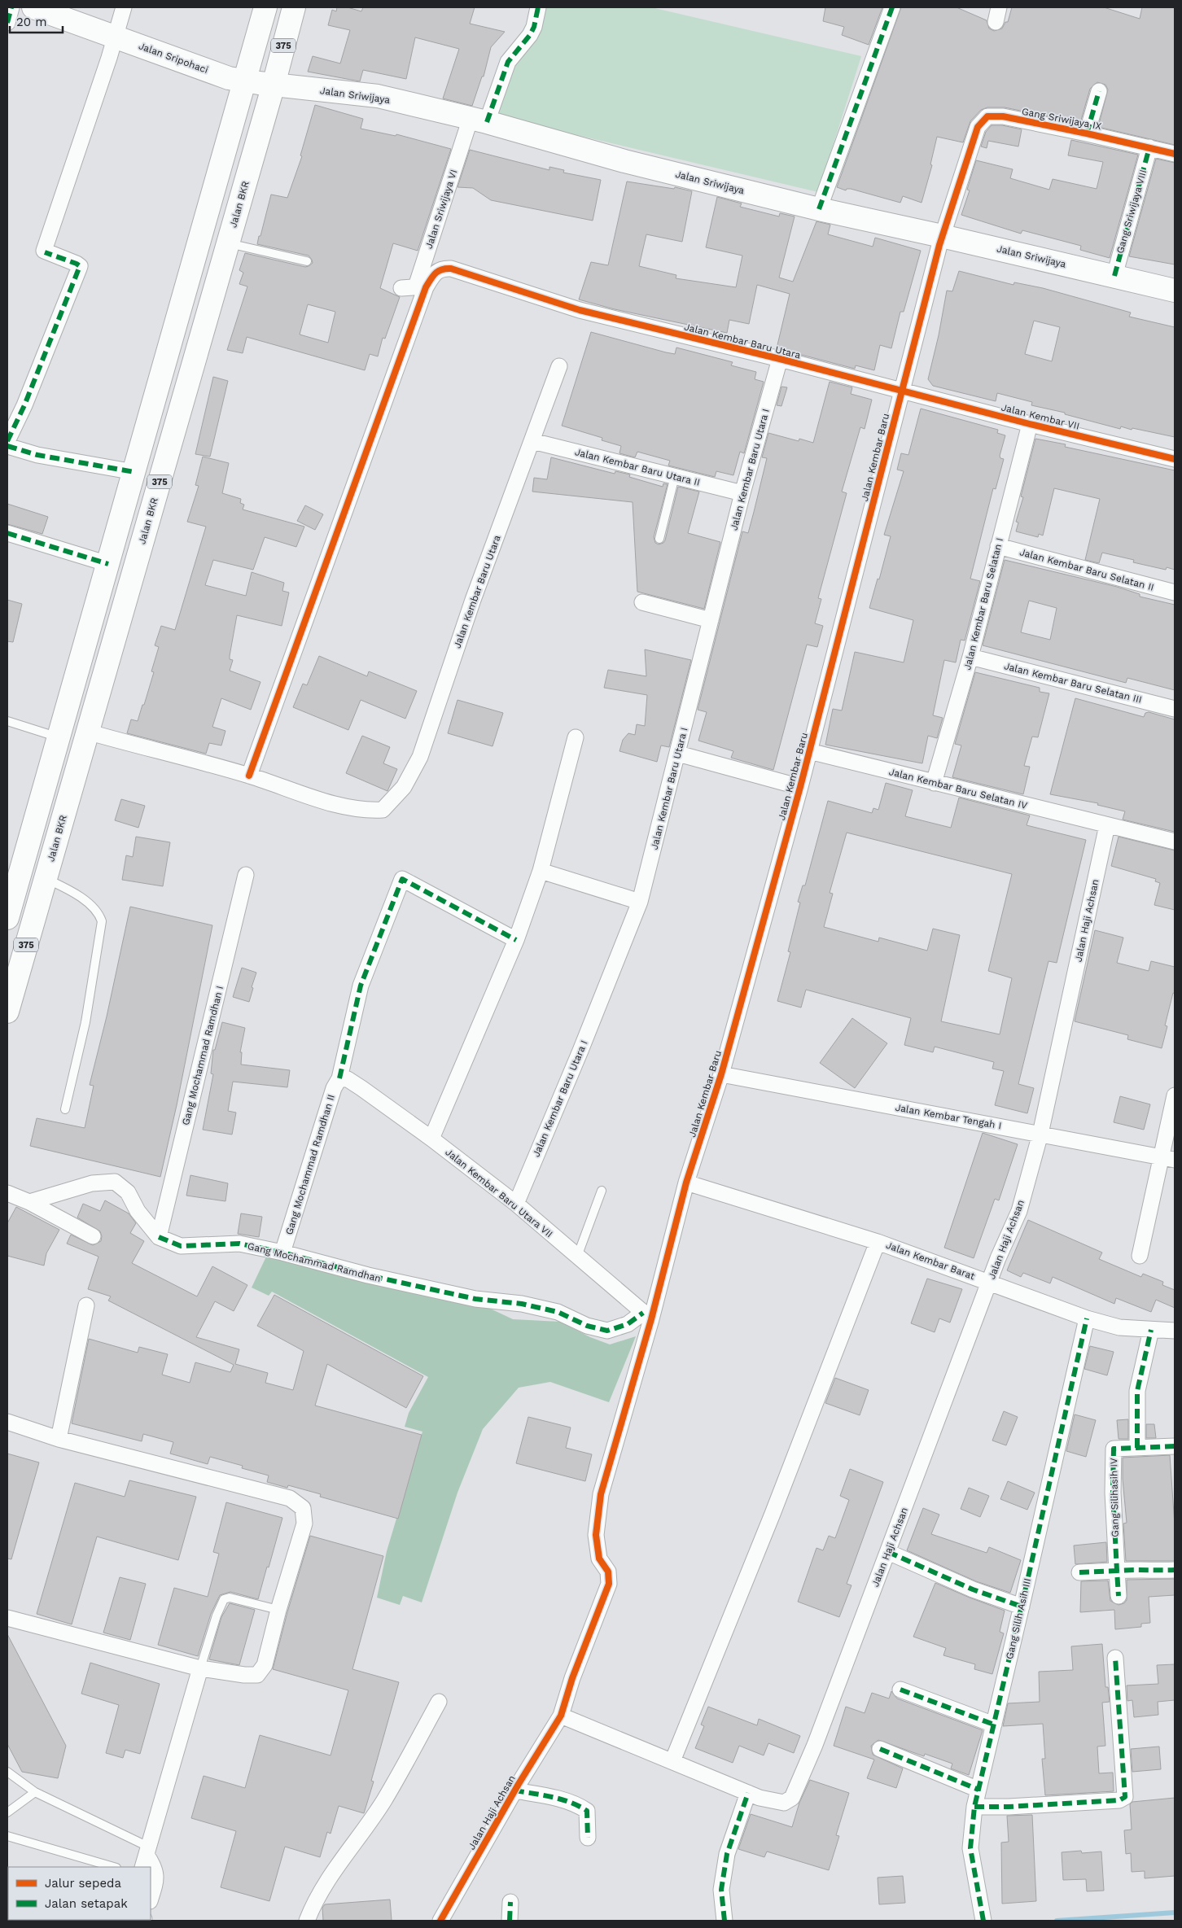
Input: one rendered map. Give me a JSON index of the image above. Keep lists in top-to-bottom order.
{
  "streets": {
    "main road": [
      "375",
      "Jalan Sripohaci",
      "Jalan Sriwijaya",
      "Jalan BKR"
    ],
    "street": [
      "Gang Sriwijaya IX",
      "Jalan Sriwijaya VI",
      "Gang Sriwijaya VIII",
      "Jalan Kembar Baru Utara",
      "Jalan Kembar VII",
      "Jalan Kembar Baru",
      "Jalan Kembar Baru Utara II",
      "Jalan Kembar Baru Utara I",
      "Jalan Kembar Baru Selatan II",
      "Jalan Kembar Baru Selatan I",
      "Jalan Kembar Baru Selatan III",
      "Jalan Kembar Baru Selatan IV",
      "Jalan Haji Achsan",
      "Gang Mochammad Ramdhan I",
      "Jalan Kembar Tengah I",
      "Gang Mochammad Ramdhan II",
      "Jalan Kembar Baru Utara VII",
      "Jalan Kembar Barat",
      "Gang Mochammad Ramdhan",
      "Gang Silihasih IV",
      "Gang Silih Asih III"
    ]
  },
  "crossings": [
    ["375", "Jalan Sripohaci"],
    ["375", "Jalan Sriwijaya"],
    ["Jalan Sripohaci", "Jalan Sriwijaya"],
    ["Jalan Sriwijaya", "Jalan BKR"],
    ["Jalan Sriwijaya", "Jalan Sriwijaya VI"],
    ["Jalan Sriwijaya", "Gang Sriwijaya VIII"],
    ["Jalan Sriwijaya", "Jalan Kembar Baru"],
    ["Gang Sriwijaya IX", "Gang Sriwijaya VIII"],
    ["Gang Sriwijaya IX", "Jalan Kembar Baru"],
    ["Jalan Kembar Baru Utara", "Jalan Kembar VII"],
    ["Jalan Kembar Baru Utara", "Jalan Kembar Baru"],
    ["Jalan Kembar Baru Utara", "Jalan Kembar Baru Utara II"],
    ["Jalan Kembar Baru Utara", "Jalan Kembar Baru Utara I"],
    ["Jalan Kembar VII", "Jalan Kembar Baru"],
    ["Jalan Kembar VII", "Jalan Kembar Baru Selatan I"],
    ["Jalan Kembar Baru", "Jalan Kembar Baru Selatan IV"],
    ["Jalan Kembar Baru", "Jalan Haji Achsan"],
    ["Jalan Kembar Baru", "Jalan Kembar Tengah I"],
    ["Jalan Kembar Baru", "Jalan Kembar Baru Utara VII"],
    ["Jalan Kembar Baru", "Jalan Kembar Barat"],
    ["Jalan Kembar Baru", "Gang Mochammad Ramdhan"],
    ["Jalan Kembar Baru Utara II", "Jalan Kembar Baru Utara I"],
    ["Jalan Kembar Baru Utara I", "Jalan Kembar Baru Utara VII"],
    ["Jalan Kembar Baru Selatan II", "Jalan Kembar Baru Selatan I"],
    ["Jalan Kembar Baru Selatan I", "Jalan Kembar Baru Selatan III"],
    ["Jalan Kembar Baru Selatan I", "Jalan Kembar Baru Selatan IV"],
    ["Jalan Kembar Baru Selatan IV", "Jalan Haji Achsan"],
    ["Jalan Haji Achsan", "Jalan Kembar Tengah I"],
    ["Jalan Haji Achsan", "Jalan Kembar Barat"],
    ["Gang Mochammad Ramdhan I", "Gang Mochammad Ramdhan"],
    ["Gang Mochammad Ramdhan II", "Jalan Kembar Baru Utara VII"],
    ["Gang Mochammad Ramdhan II", "Gang Mochammad Ramdhan"],
    ["Jalan Kembar Baru Utara VII", "Gang Mochammad Ramdhan"],
    ["Jalan Kembar Barat", "Gang Silih Asih III"]
  ],
  "legend": ["Jalur sepeda", "Jalan setapak"],
  "scale_bar": "20 m"
}
